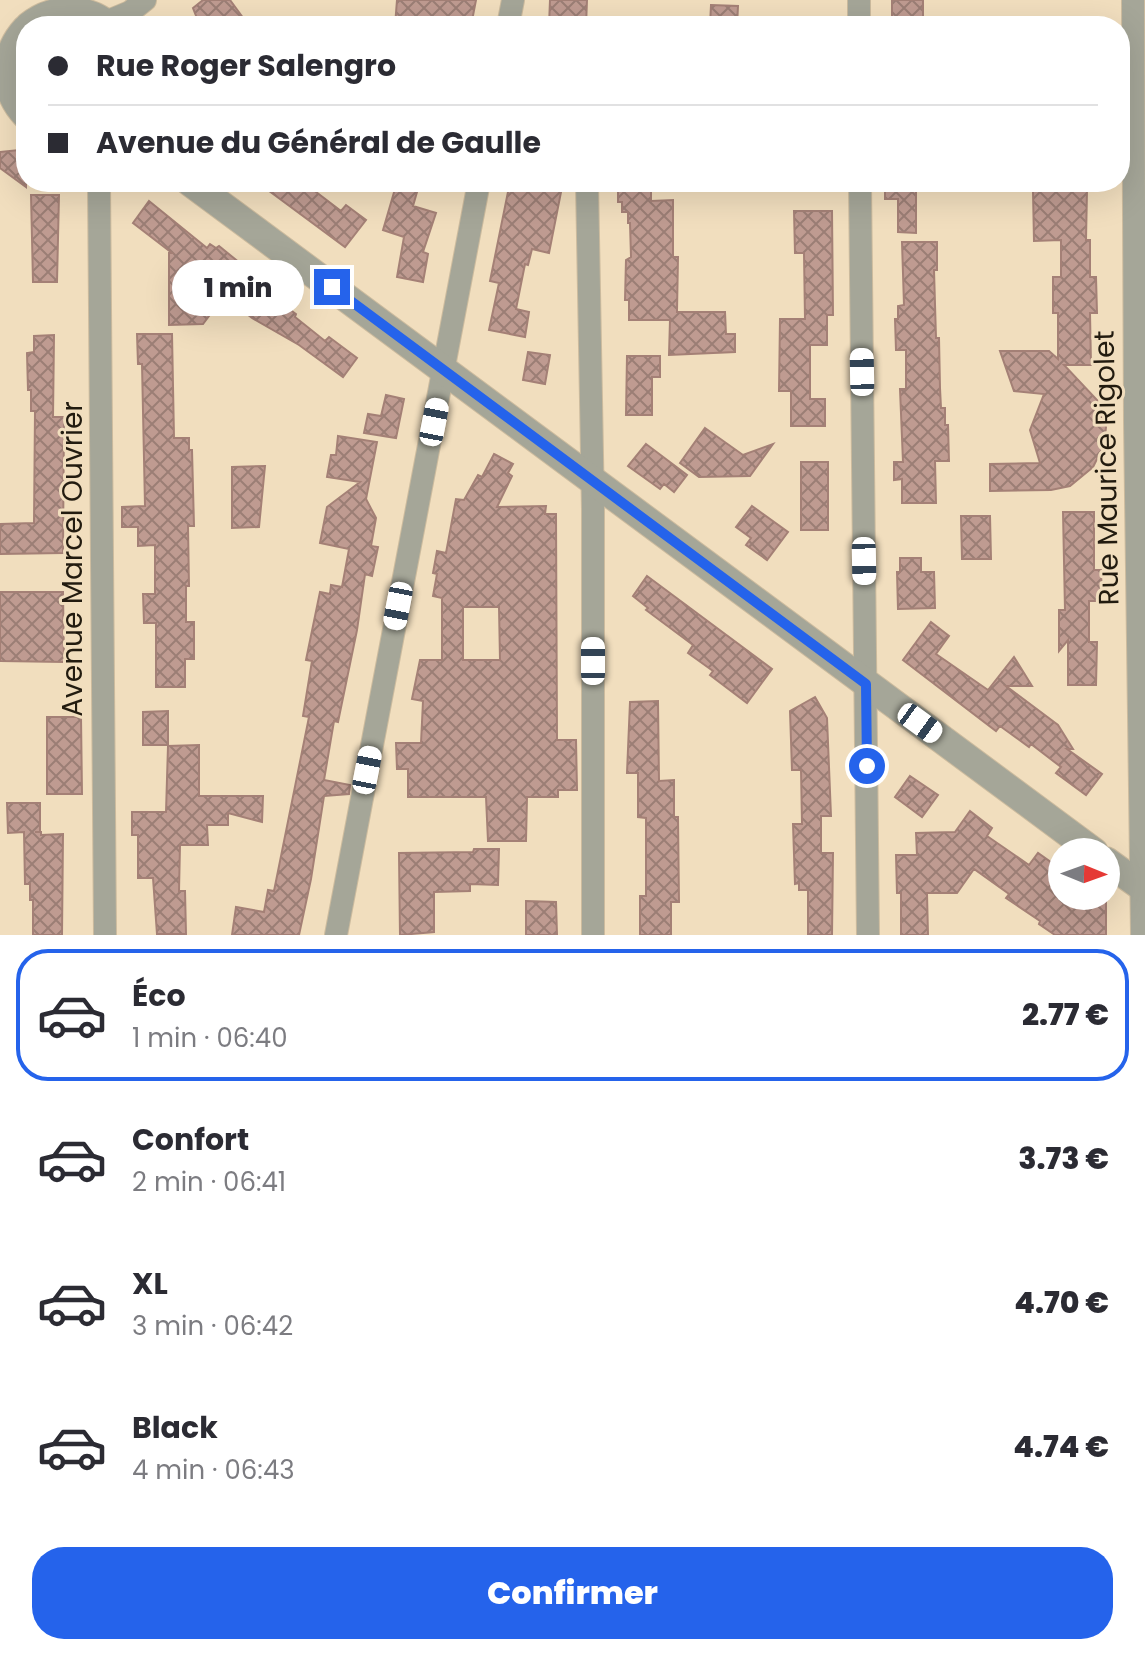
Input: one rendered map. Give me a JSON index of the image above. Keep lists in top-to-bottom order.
{
  "streets": {
    "street": ["Rue Maurice Rigolet", "Avenue Marcel Ouvrier"]
  },
  "north": "right",
  "page": {
    "banner": ["Rue Roger Salengro", "Avenue du Général de Gaulle"],
    "bubble": "1 min",
    "list": [
      {
        "name": "Éco",
        "note": "1 min · 06:40",
        "value": "2.77 €"
      },
      {
        "name": "Confort",
        "note": "2 min · 06:41",
        "value": "3.73 €"
      },
      {
        "name": "XL",
        "note": "3 min · 06:42",
        "value": "4.70 €"
      },
      {
        "name": "Black",
        "note": "4 min · 06:43",
        "value": "4.74 €"
      }
    ],
    "buttons": "Confirmer"
  }
}
